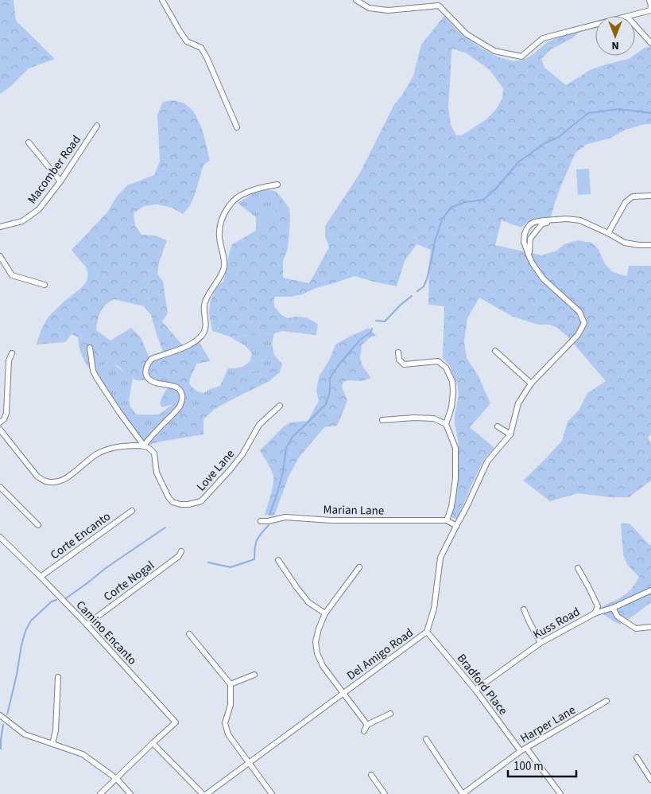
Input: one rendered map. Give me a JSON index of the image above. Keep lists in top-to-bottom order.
{
  "streets": {
    "street": [
      "Macomber Road",
      "Love Lane",
      "Marian Lane",
      "Corte Encanto",
      "Corte Nogal",
      "Kuss Road",
      "Camino Encanto",
      "Del Amigo Road",
      "Bradford Place",
      "Harper Lane"
    ]
  },
  "crossings": [
    ["Corte Encanto", "Camino Encanto"],
    ["Corte Nogal", "Camino Encanto"],
    ["Kuss Road", "Bradford Place"],
    ["Del Amigo Road", "Bradford Place"],
    ["Bradford Place", "Harper Lane"]
  ],
  "scale_bar": "100 m",
  "north": "bottom"
}
